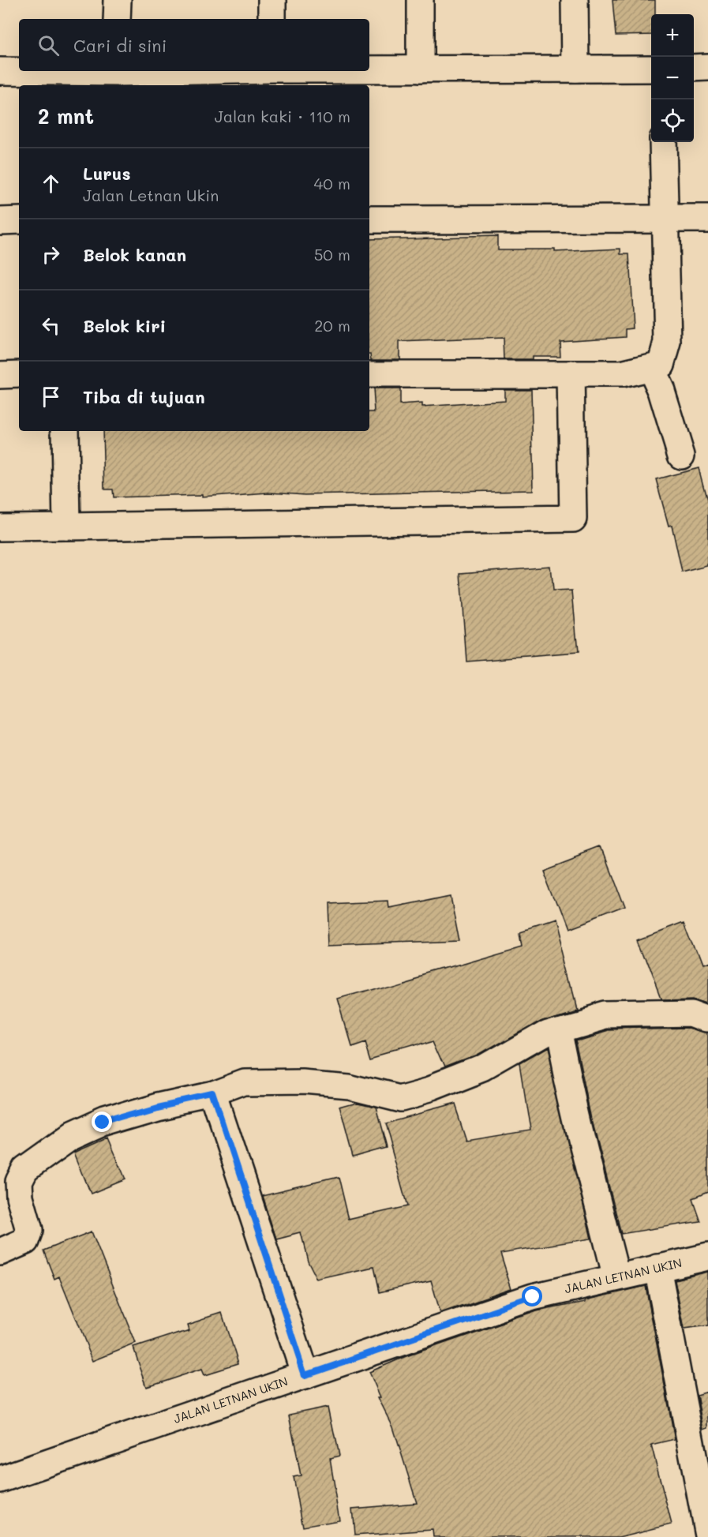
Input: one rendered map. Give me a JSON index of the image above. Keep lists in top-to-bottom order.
{
  "streets": {
    "street": ["JALAN LETNAN UKIN"]
  },
  "page": {
    "map_buttons": ["+", "−"],
    "search": "Cari di sini",
    "heading": ["2 mnt", "Jalan kaki · 110 m"],
    "list": [
      ["Lurus", "Jalan Letnan Ukin", "40 m"],
      ["Belok kanan", "50 m"],
      ["Belok kiri", "20 m"],
      "Tiba di tujuan"
    ]
  }
}
